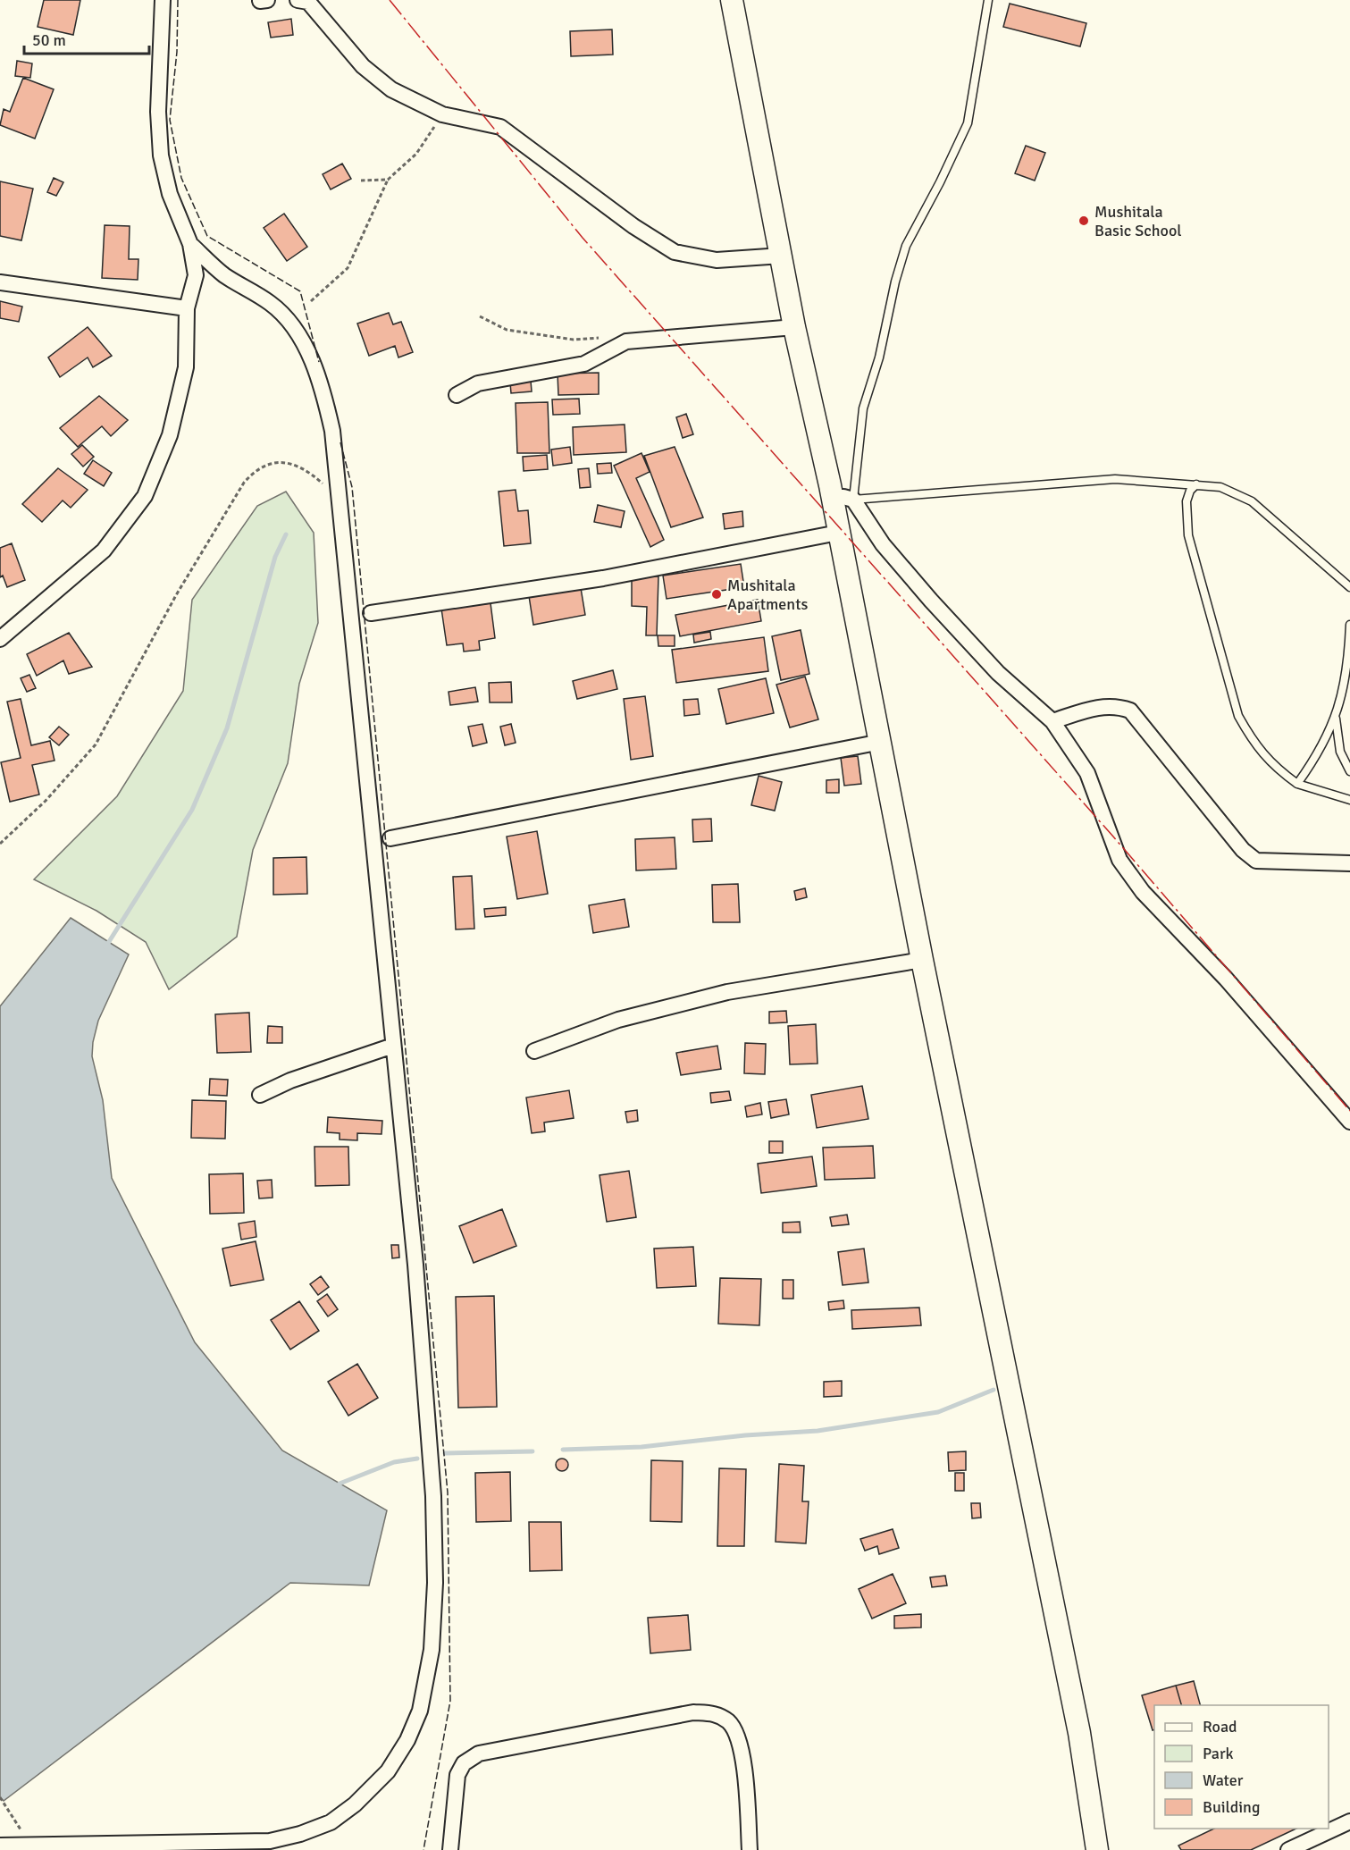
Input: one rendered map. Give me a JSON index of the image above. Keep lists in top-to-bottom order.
{
  "places": ["Mushitala Basic School", "Mushitala Apartments"],
  "legend": [
    "Road",
    "Park",
    "Water",
    "Building"
  ],
  "scale_bar": "50 m"
}
